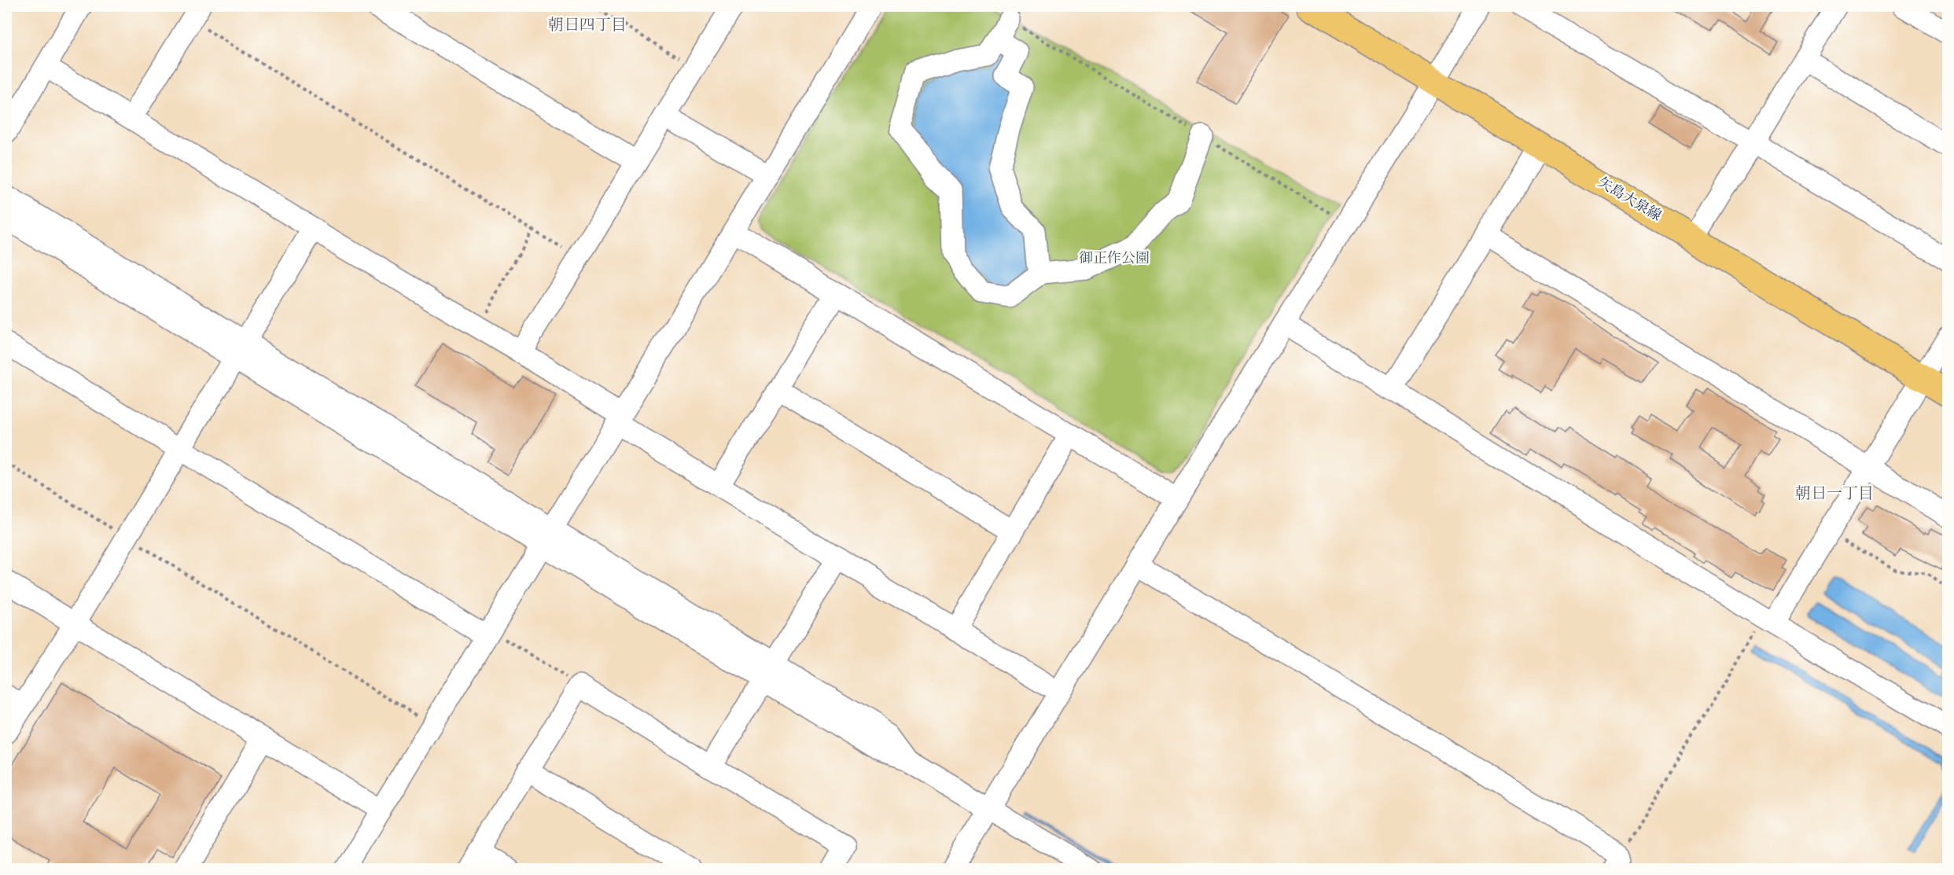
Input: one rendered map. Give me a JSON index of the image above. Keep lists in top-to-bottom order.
{
  "streets": {
    "main road": ["矢島大泉線"]
  },
  "districts": ["朝日四丁目", "朝日一丁目"],
  "parks": ["御正作公園"]
}
